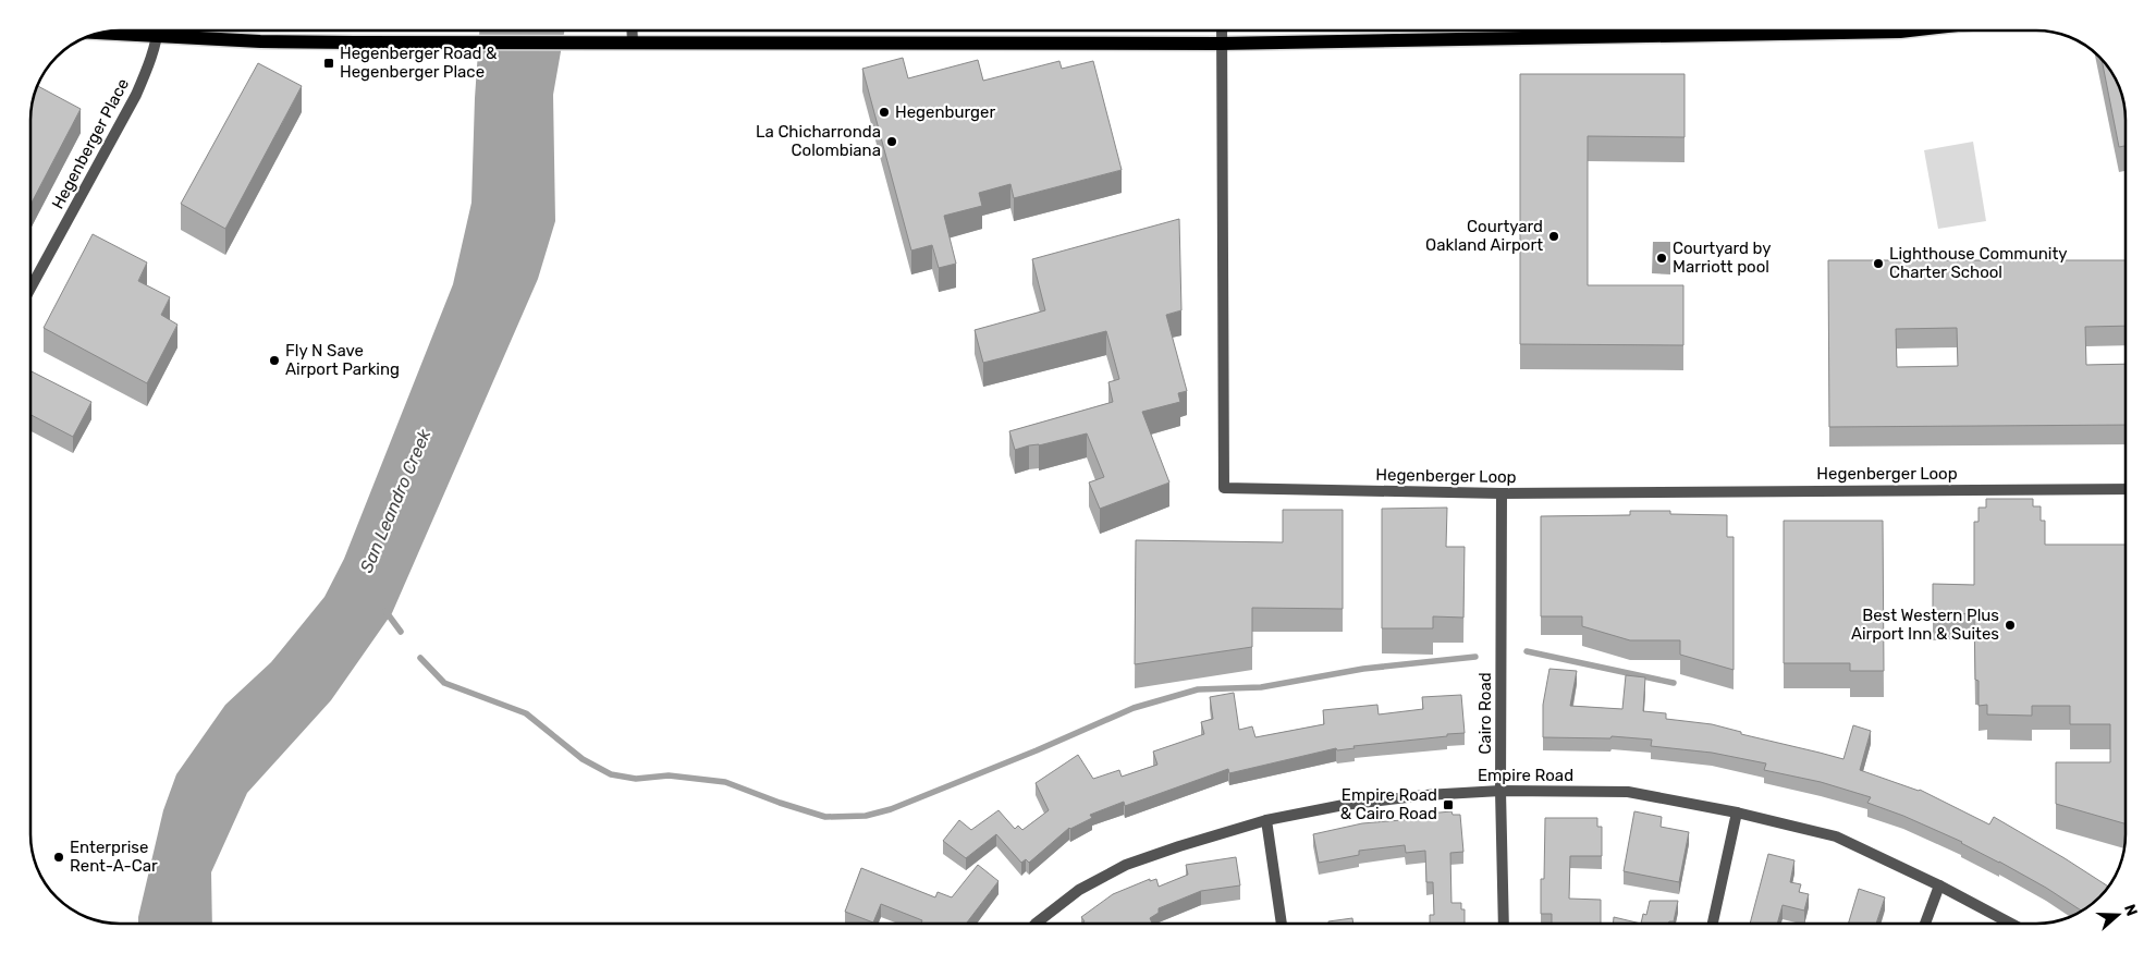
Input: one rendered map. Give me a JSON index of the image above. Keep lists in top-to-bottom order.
{
  "streets": {
    "street": [
      "Hegenberger Place",
      "Hegenberger Loop",
      "Cairo Road",
      "Empire Road"
    ]
  },
  "crossings": [
    ["Hegenberger Loop", "Cairo Road"],
    ["Cairo Road", "Empire Road"]
  ],
  "water": ["San Leandro Creek"],
  "places": {
    "transit": ["Hegenberger Road & Hegenberger Place", "Empire Road & Cairo Road"],
    "other": [
      "Hegenburger",
      "La Chicharronda Colombiana",
      "Courtyard Oakland Airport",
      "Courtyard by Marriott pool",
      "Lighthouse Community Charter School",
      "Fly N Save Airport Parking",
      "Best Western Plus Airport Inn & Suites",
      "Enterprise Rent-A-Car"
    ]
  },
  "north": "right"
}
